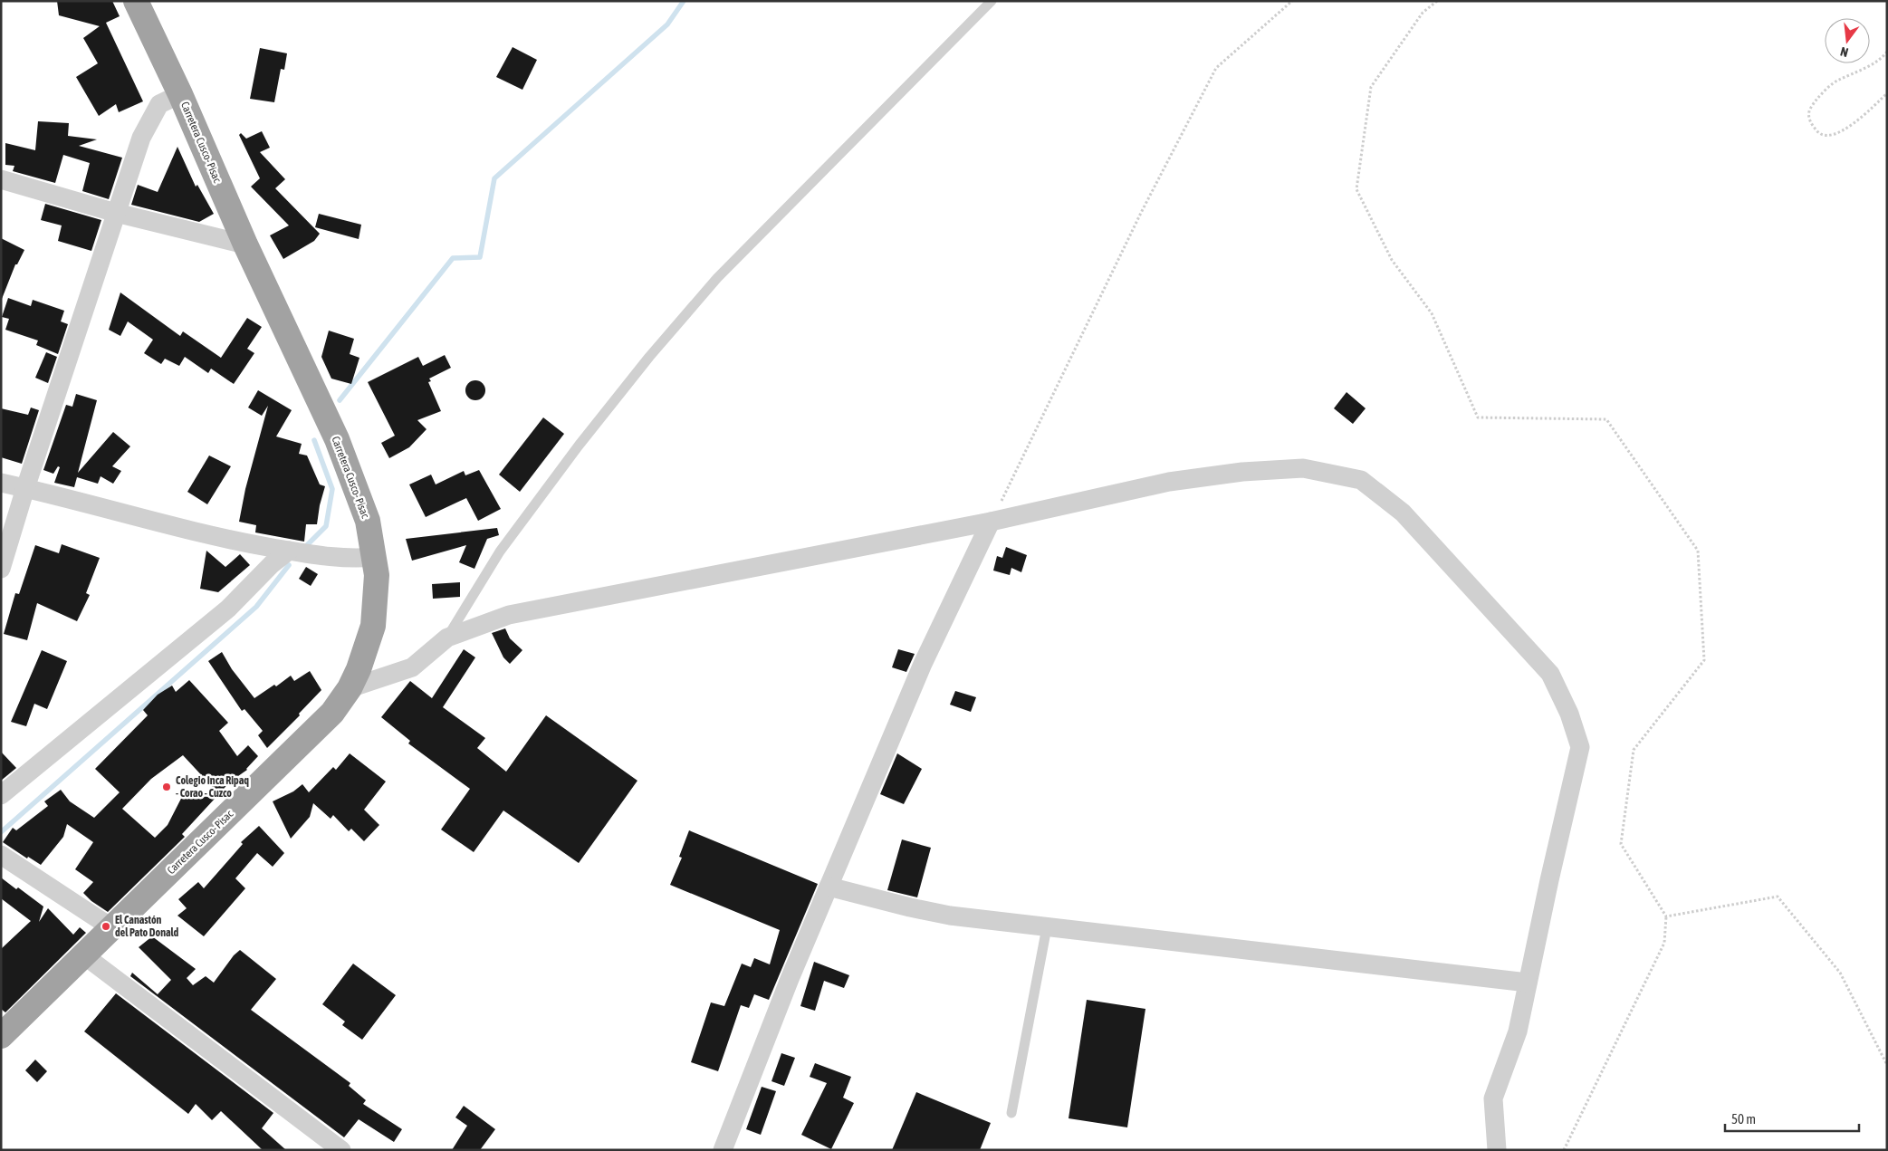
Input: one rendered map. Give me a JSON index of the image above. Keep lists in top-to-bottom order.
{
  "streets": {
    "highway": ["Carretera Cusco- Pisac"]
  },
  "places": ["Colegio Inca Ripaq - Corao - Cuzco", "El Canastón del Pato Donald"],
  "scale_bar": "50 m",
  "north": "bottom"
}
